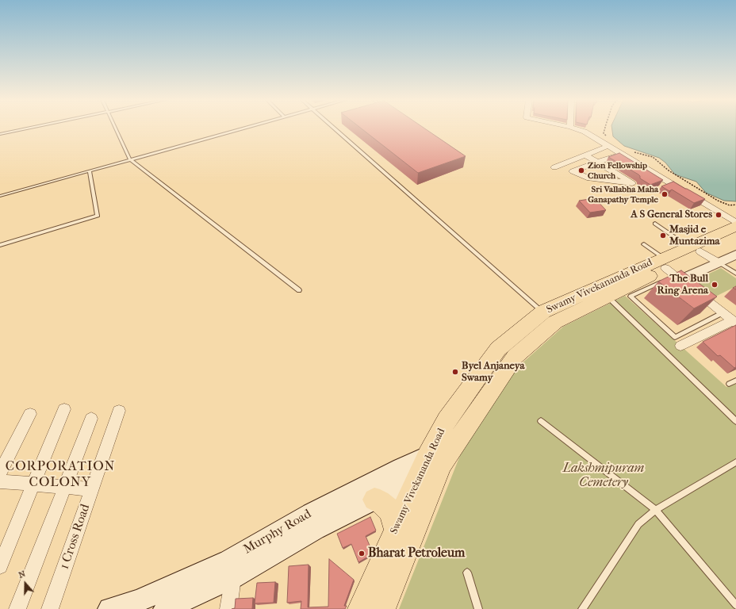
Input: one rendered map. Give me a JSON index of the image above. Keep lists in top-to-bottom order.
{
  "streets": {
    "main road": ["Swamy Vivekananda Road", "Murphy Road"],
    "street": ["1 Cross Road"]
  },
  "crossings": [
    ["Swamy Vivekananda Road", "Murphy Road"]
  ],
  "districts": ["CORPORATION COLONY"],
  "parks": ["Lakshmipuram Cemetery"],
  "places": [
    "Zion Fellowship Church",
    "Sri Vallabha Maha Ganapathy Temple",
    "A S General Stores",
    "Masjid e Muntazima",
    "The Bull Ring Arena",
    "Byel Anjaneya Swamy",
    "Bharat Petroleum"
  ],
  "north": "top"
}
